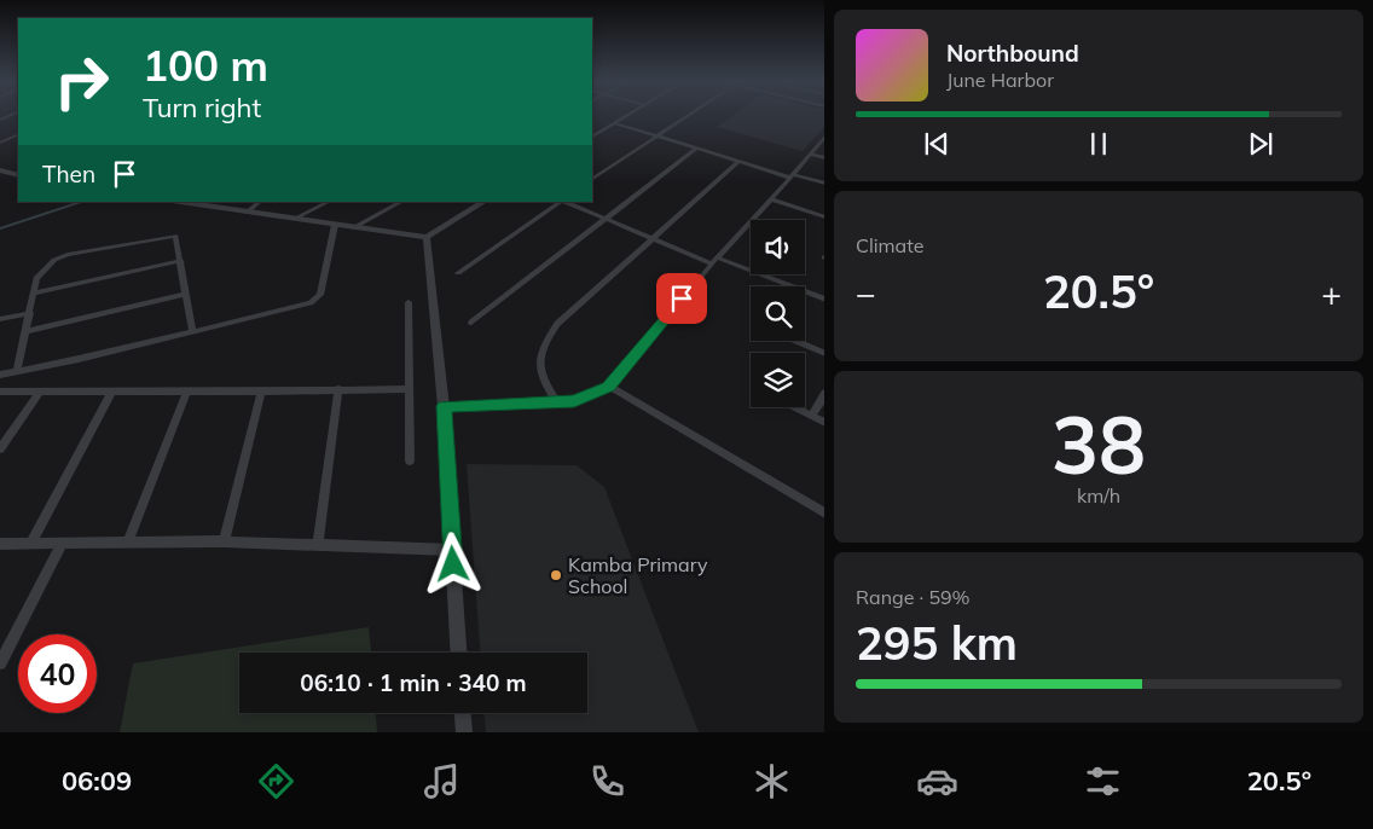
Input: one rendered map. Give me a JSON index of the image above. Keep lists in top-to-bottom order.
{
  "places": ["Kamba Primary School"],
  "page": {
    "turn": ["100 m", "Turn right"],
    "song": ["Northbound", "June Harbor"],
    "then": "Then",
    "tile": [
      "Climate",
      ["38", "km/h"],
      ["Range · 59%", "295 km"]
    ],
    "heat": ["−", "20.5°", "+"],
    "limit": "40",
    "trip": "06:10 · 1 min · 340 m",
    "tabs": ["06:09", "20.5°"]
  }
}
